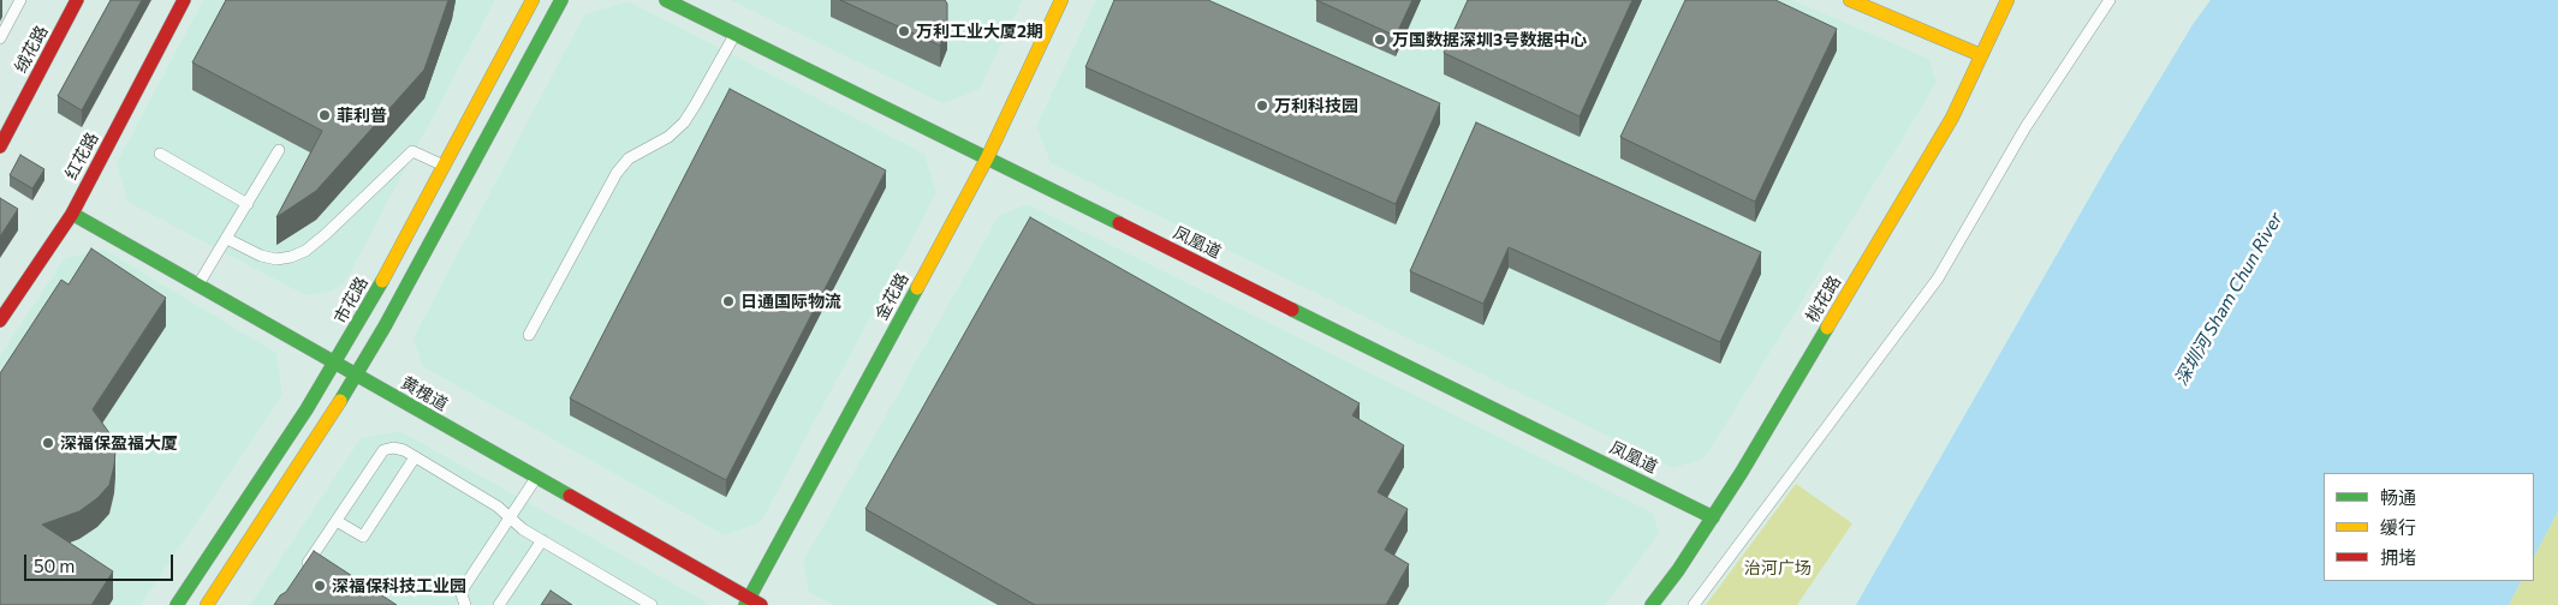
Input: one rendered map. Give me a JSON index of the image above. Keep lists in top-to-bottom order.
{
  "streets": {
    "street": [
      "绒花路",
      "红花路",
      "凤凰道",
      "金花路",
      "桃花路",
      "市花路",
      "黄槐道"
    ]
  },
  "crossings": [
    ["红花路", "黄槐道"],
    ["凤凰道", "金花路"],
    ["凤凰道", "桃花路"],
    ["金花路", "黄槐道"],
    ["市花路", "黄槐道"]
  ],
  "water": ["深圳河 Sham Chun River"],
  "parks": ["治河广场"],
  "places": [
    "万利工业大厦2期",
    "万国数据深圳3号数据中心",
    "万利科技园",
    "菲利普",
    "日通国际物流",
    "深福保盈福大厦",
    "深福保科技工业园"
  ],
  "legend": ["畅通", "缓行", "拥堵"],
  "scale_bar": "50 m"
}
